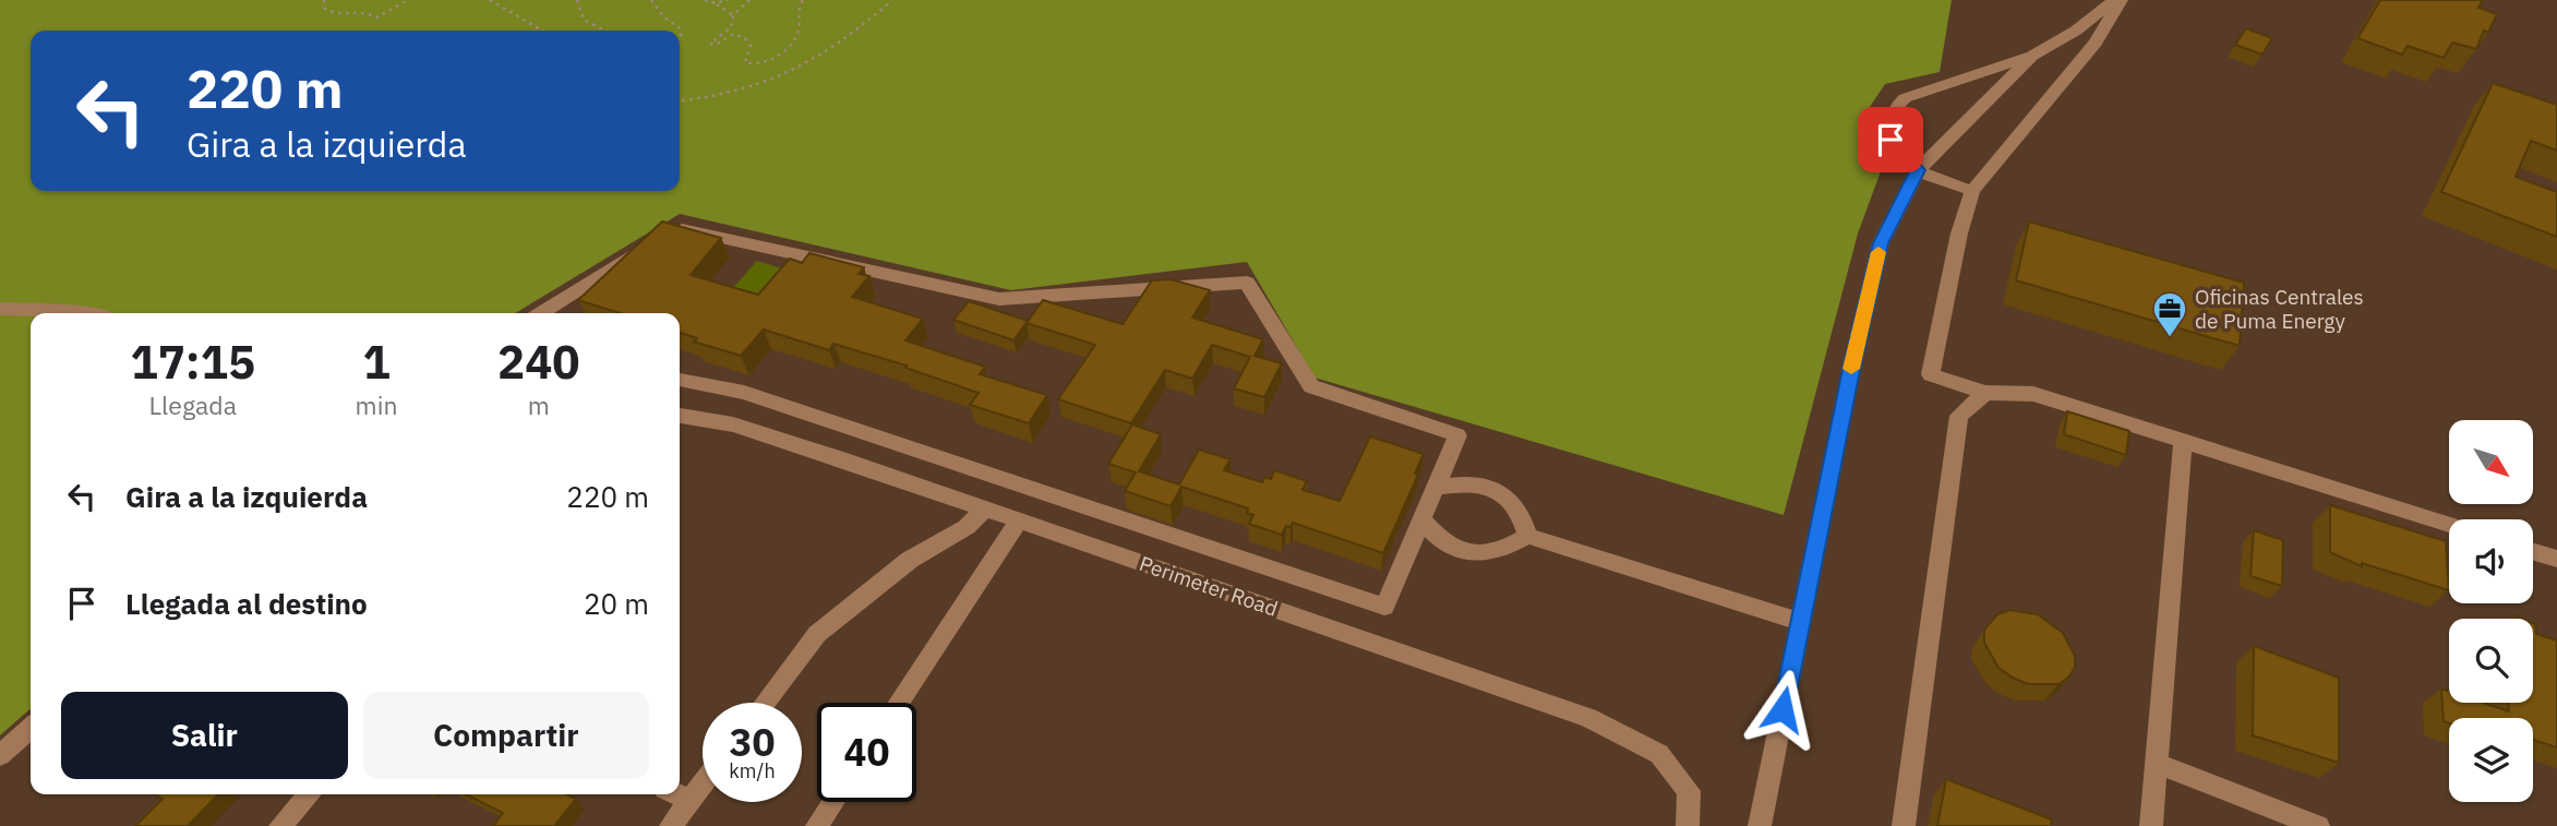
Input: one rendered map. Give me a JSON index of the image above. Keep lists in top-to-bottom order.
{
  "streets": {
    "street": ["Perimeter Road"]
  },
  "places": {
    "office": ["Oficinas Centrales de Puma Energy"]
  },
  "north": "bottom right",
  "page": {
    "turn": ["220 m", "Gira a la izquierda"],
    "eta": [
      "17:15",
      "Llegada",
      "1",
      "min",
      "240",
      "m"
    ],
    "list": [
      {
        "name": "Gira a la izquierda",
        "value": "220 m"
      },
      {
        "name": "Llegada al destino",
        "value": "20 m"
      }
    ],
    "buttons": ["Salir", "Compartir"],
    "speed": "30 km/h",
    "limit": "40"
  }
}
